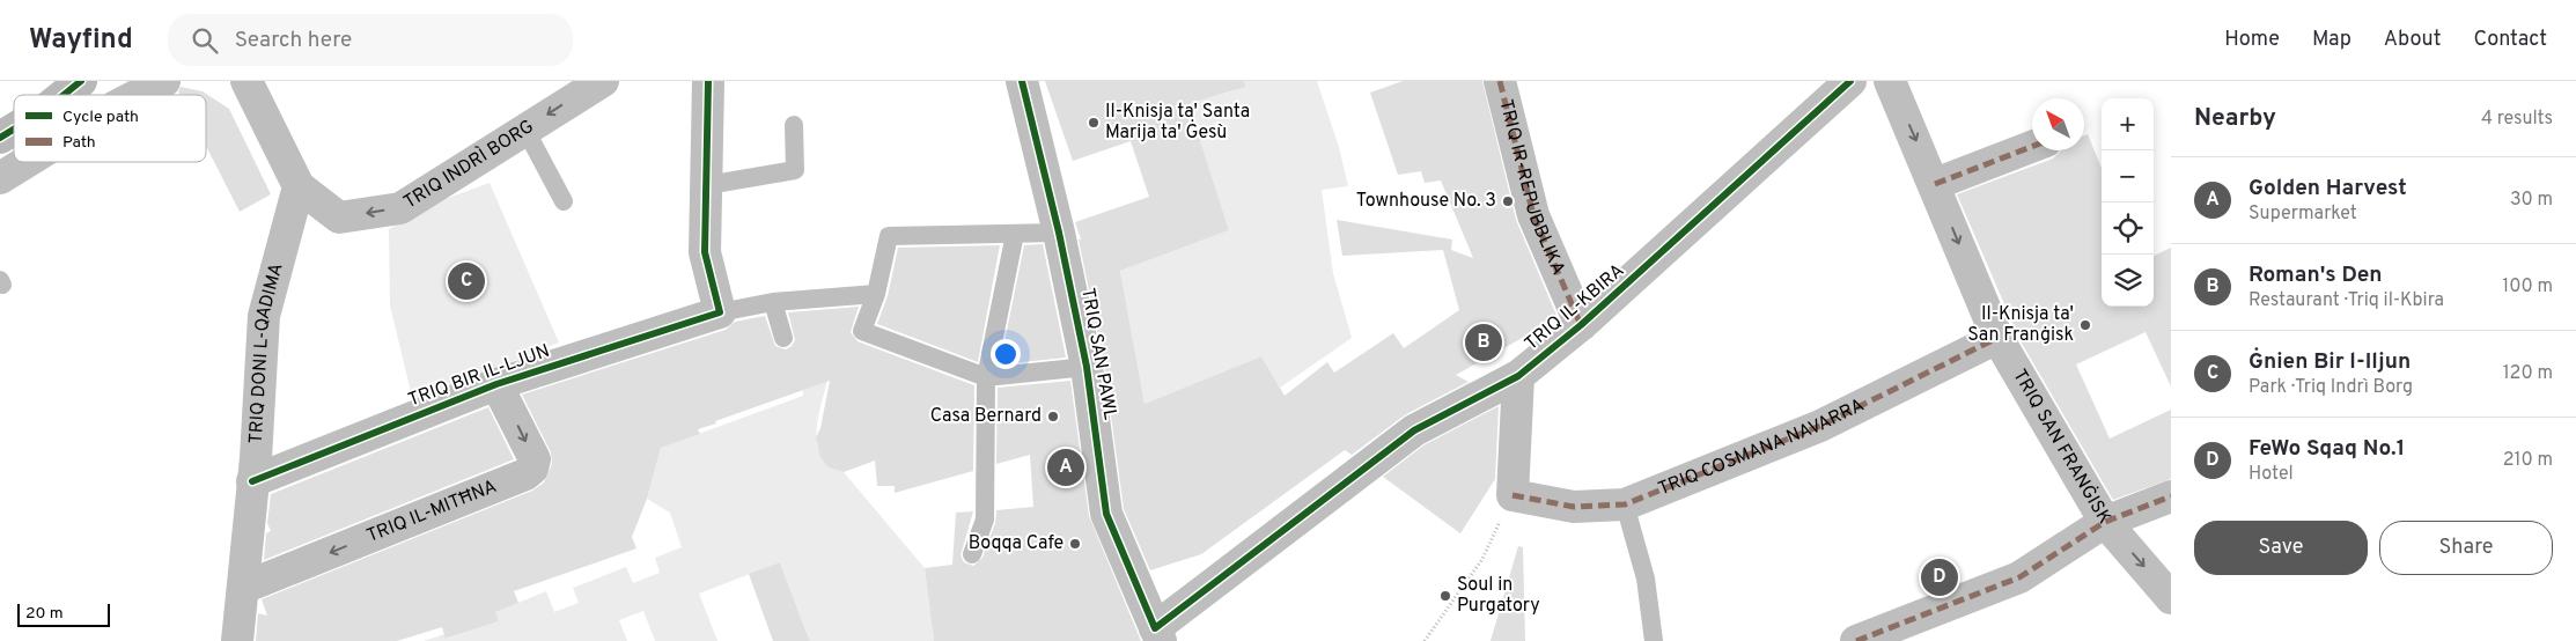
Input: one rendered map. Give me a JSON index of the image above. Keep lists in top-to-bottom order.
{
  "streets": {
    "street": [
      "TRIQ INDRÌ BORG",
      "TRIQ IR-REPUBBLIKA",
      "TRIQ IL-KBIRA",
      "TRIQ DONI L-QADIMA",
      "TRIQ SAN PAWL",
      "TRIQ BIR IL-LJUN",
      "TRIQ SAN FRANĠISK",
      "TRIQ COSMANA NAVARRA",
      "TRIQ IL-MITĦNA"
    ]
  },
  "crossings": [
    ["TRIQ INDRÌ BORG", "TRIQ DONI L-QADIMA"],
    ["TRIQ IR-REPUBBLIKA", "TRIQ IL-KBIRA"],
    ["TRIQ IL-KBIRA", "TRIQ SAN PAWL"],
    ["TRIQ DONI L-QADIMA", "TRIQ BIR IL-LJUN"],
    ["TRIQ DONI L-QADIMA", "TRIQ IL-MITĦNA"],
    ["TRIQ BIR IL-LJUN", "TRIQ IL-MITĦNA"],
    ["TRIQ SAN FRANĠISK", "TRIQ COSMANA NAVARRA"]
  ],
  "one_way": ["TRIQ INDRÌ BORG", "TRIQ SAN FRANĠISK"],
  "places": [
    "Il-Knisja ta' Santa Marija ta' Ġesù",
    "Townhouse No. 3",
    "Il-Knisja ta' San Franġisk",
    "Casa Bernard",
    "Boqqa Cafe",
    "Soul in Purgatory"
  ],
  "legend": ["Cycle path", "Path"],
  "scale_bar": "20 m",
  "north": "top left",
  "page": {
    "header": "Wayfind",
    "search": "Search here",
    "nav": [
      "Home",
      "Map",
      "About",
      "Contact"
    ],
    "heading": ["Nearby", "4 results"],
    "map_buttons": ["+", "−"],
    "list": [
      {
        "mark": "A",
        "name": "Golden Harvest",
        "note": "Supermarket",
        "value": "30 m"
      },
      {
        "mark": "B",
        "name": "Roman's Den",
        "note": "Restaurant · Triq il-Kbira",
        "value": "100 m"
      },
      {
        "mark": "C",
        "name": "Ġnien Bir l-Iljun",
        "note": "Park · Triq Indrì Borg",
        "value": "120 m"
      },
      {
        "mark": "D",
        "name": "FeWo Sqaq No.1",
        "note": "Hotel",
        "value": "210 m"
      }
    ],
    "pins": [
      "C",
      "B",
      "A",
      "D"
    ],
    "buttons": ["Save", "Share"],
    "scale": "20 m"
  }
}
